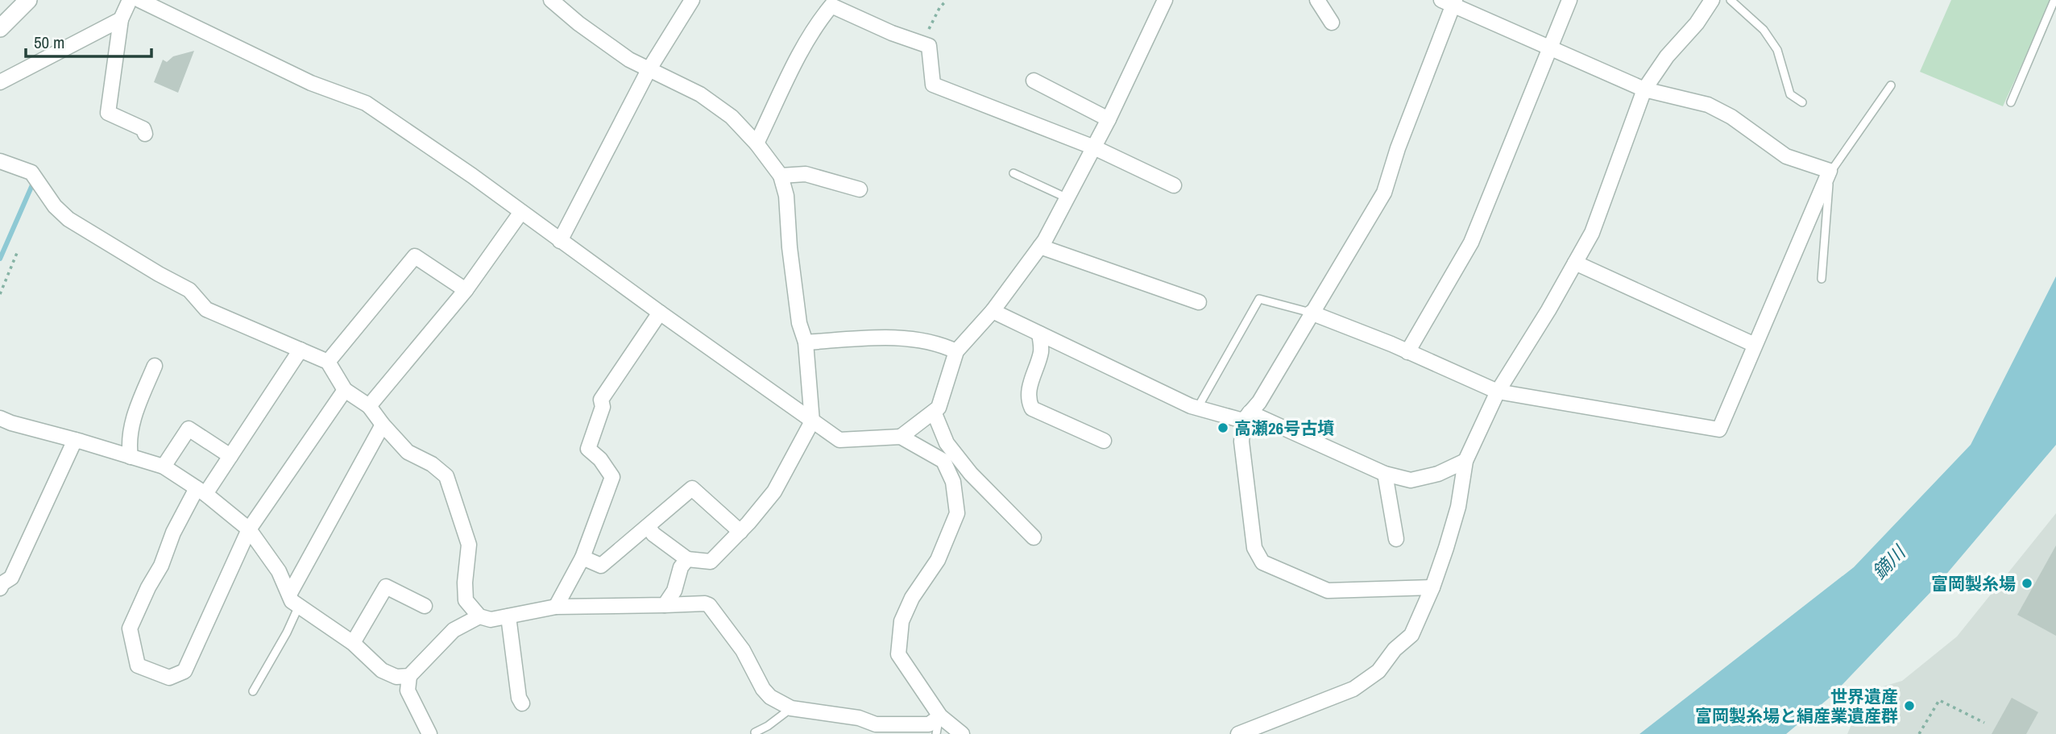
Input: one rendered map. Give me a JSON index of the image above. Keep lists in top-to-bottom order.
{
  "water": ["鏑川"],
  "places": ["高瀬26号古墳", "富岡製糸場", "世界遺産 富岡製糸場と絹産業遺産群"],
  "scale_bar": "50 m"
}
